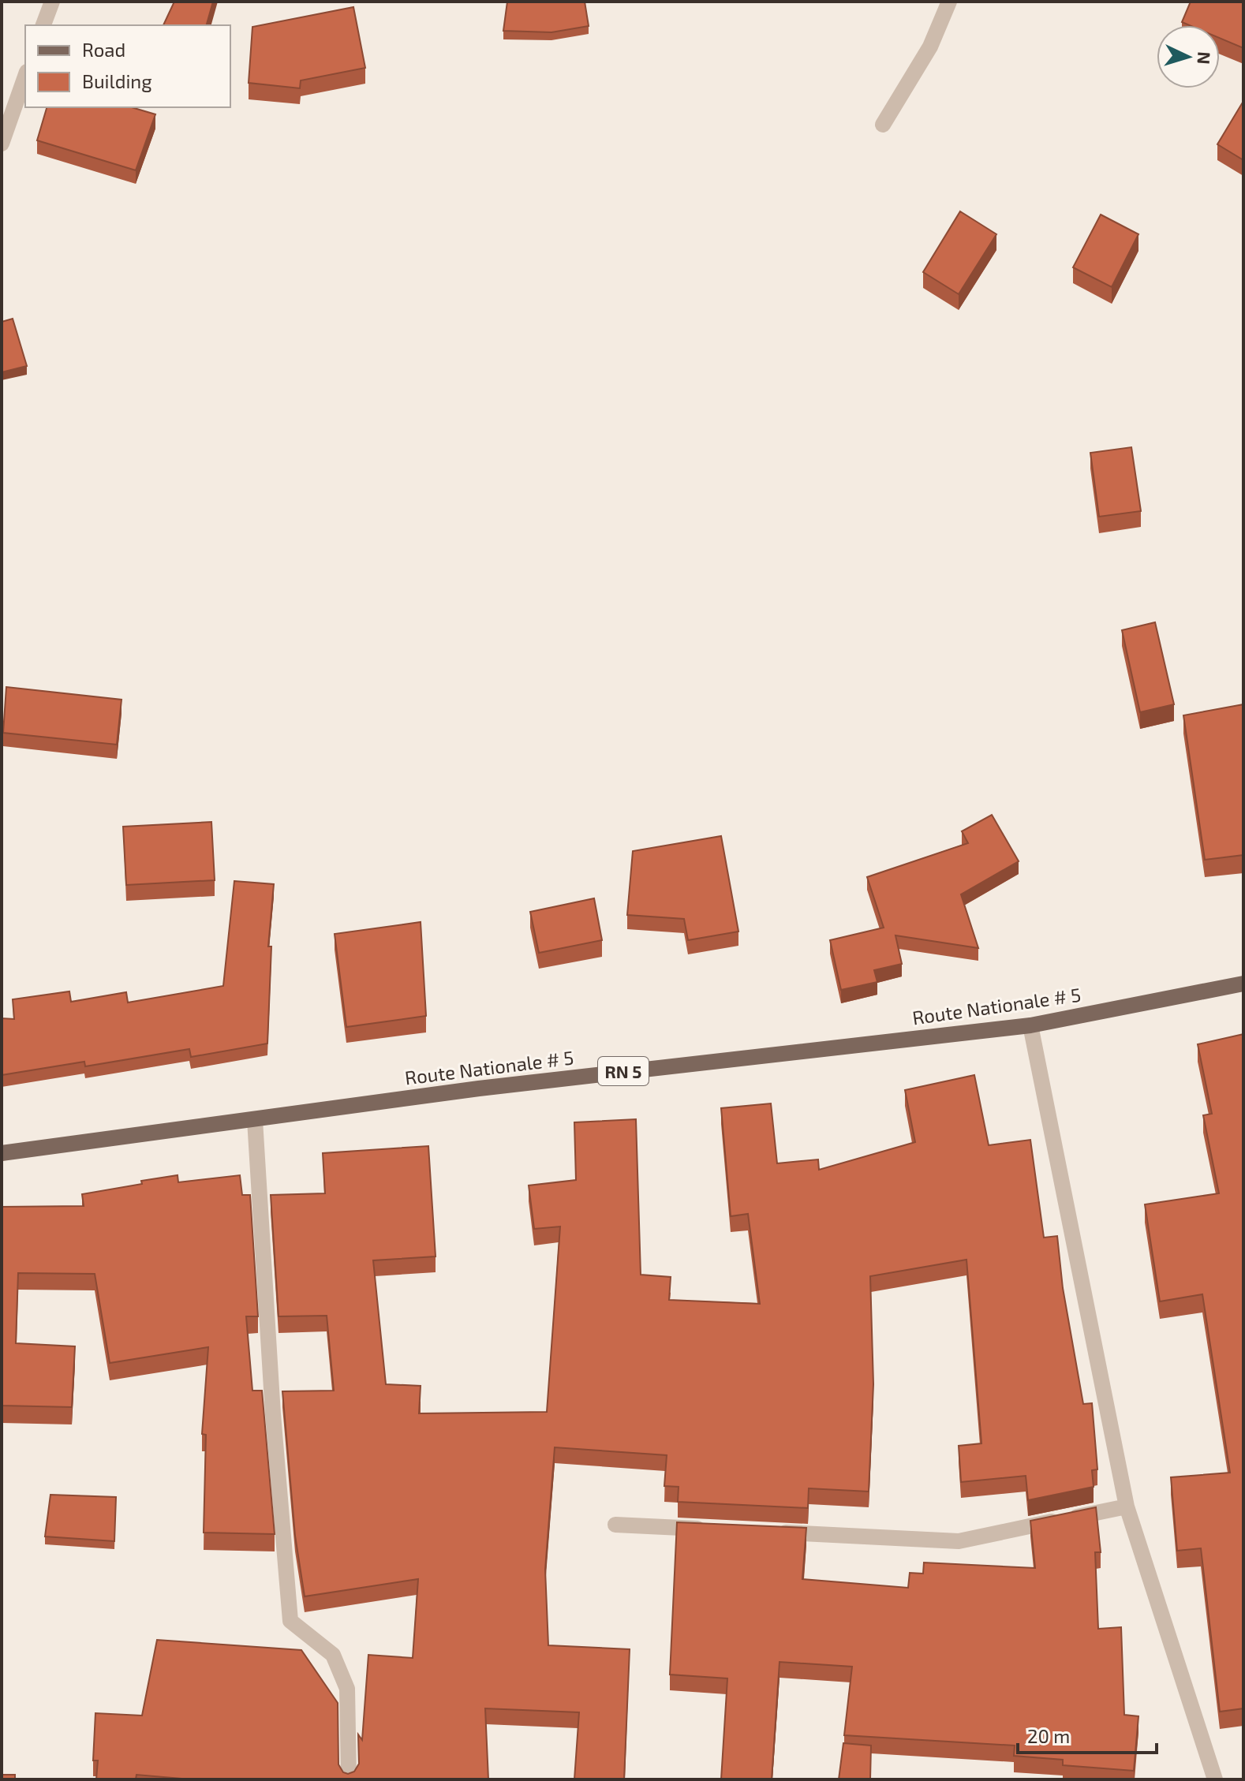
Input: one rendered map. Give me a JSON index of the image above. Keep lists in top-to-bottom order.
{
  "streets": {
    "main road": ["Route Nationale # 5", "RN 5"]
  },
  "legend": ["Road", "Building"],
  "scale_bar": "20 m",
  "north": "right"
}
